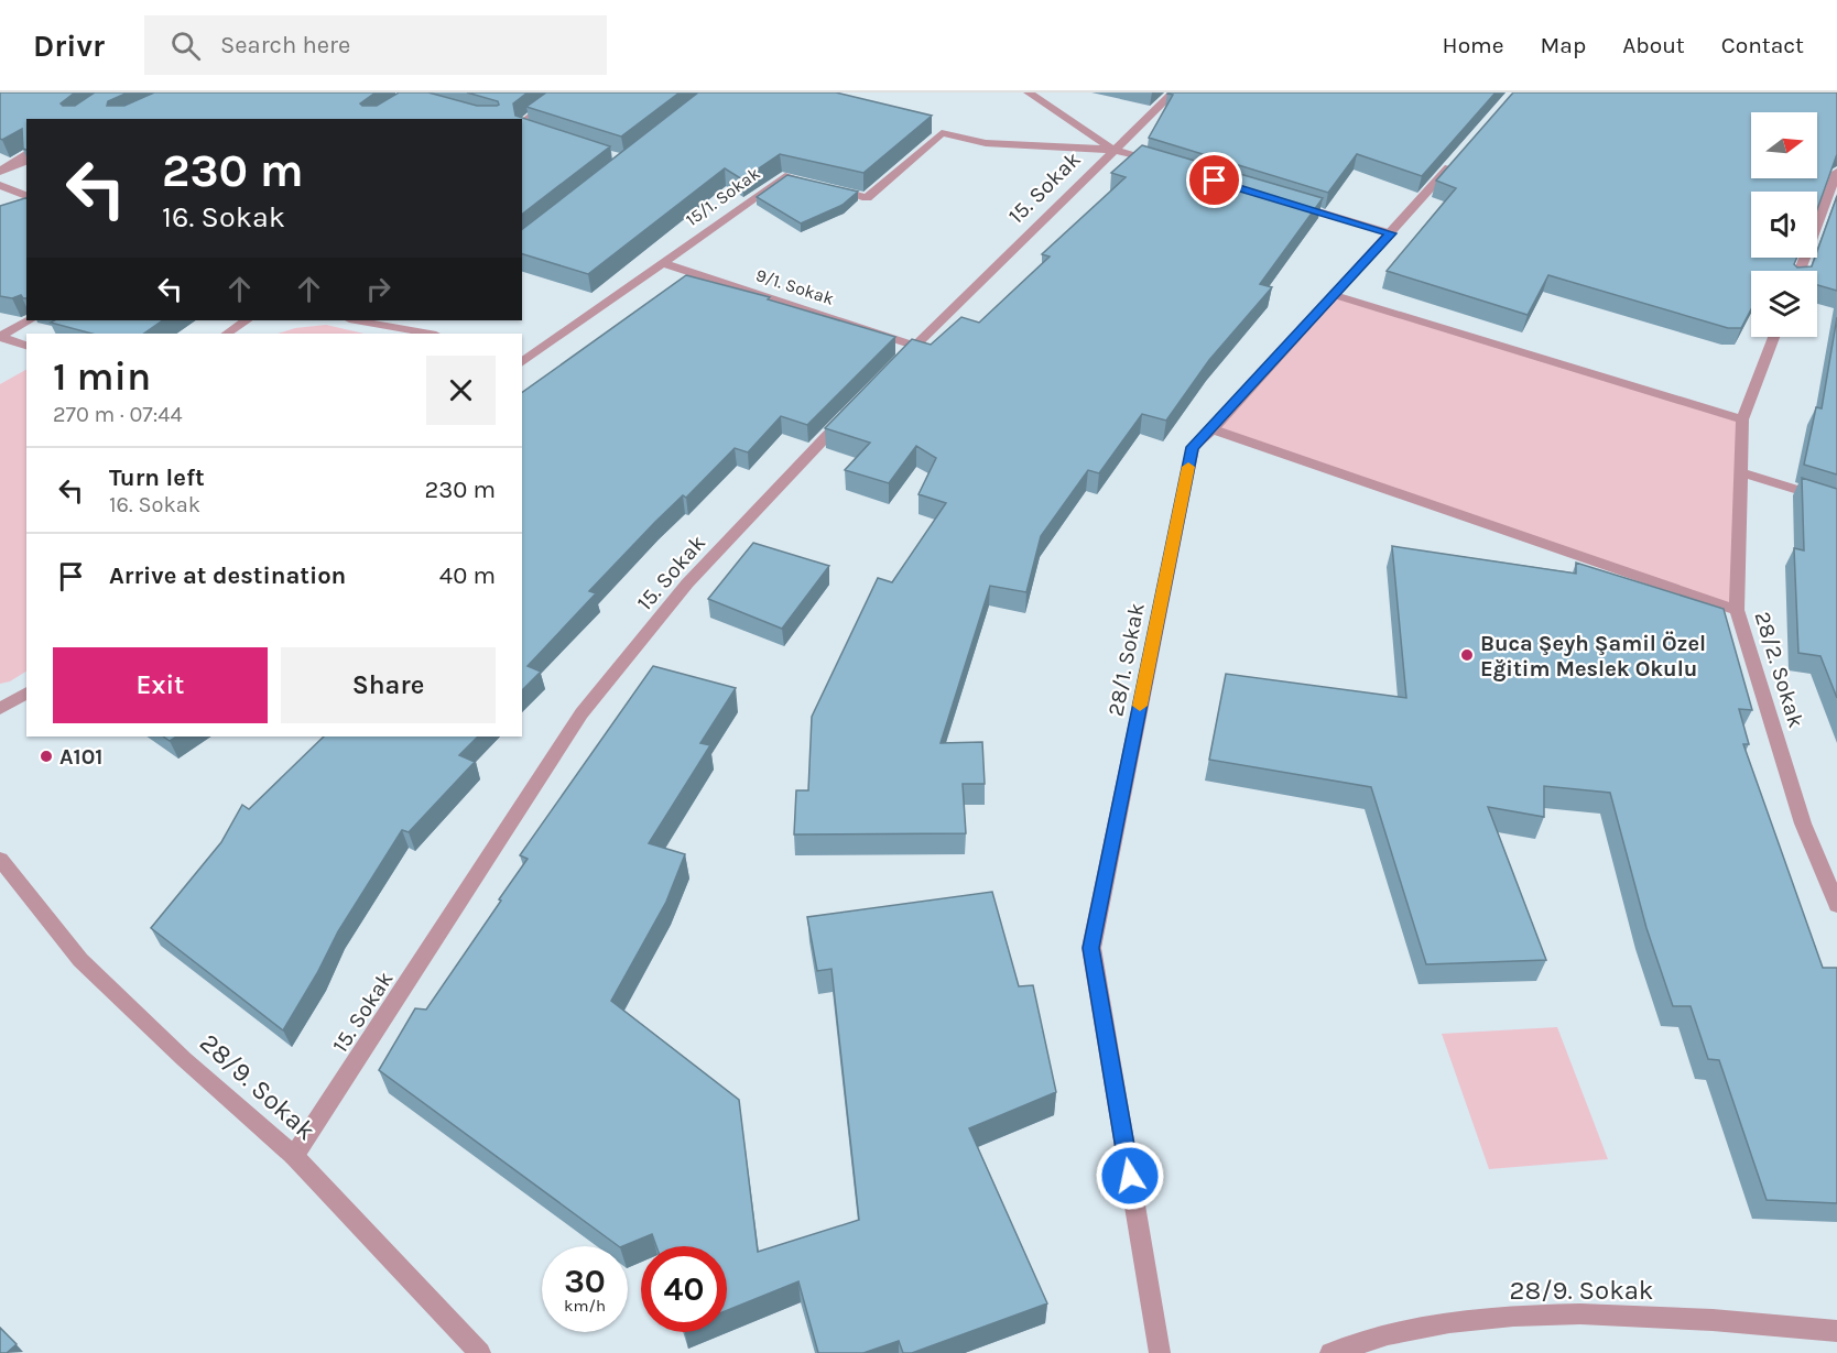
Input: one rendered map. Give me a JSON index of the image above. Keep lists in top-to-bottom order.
{
  "streets": {
    "street": [
      "15. Sokak",
      "15/1. Sokak",
      "9/1. Sokak",
      "28/1. Sokak",
      "28/2. Sokak",
      "28/9. Sokak"
    ]
  },
  "crossings": [
    ["15. Sokak", "15/1. Sokak"],
    ["15. Sokak", "9/1. Sokak"],
    ["15. Sokak", "28/9. Sokak"],
    ["15/1. Sokak", "9/1. Sokak"]
  ],
  "places": ["Buca Şeyh Şamil Özel Eğitim Meslek Okulu", "A101"],
  "north": "right",
  "page": {
    "header": "Drivr",
    "search": "Search here",
    "nav": [
      "Home",
      "Map",
      "About",
      "Contact"
    ],
    "turn": ["230 m", "16. Sokak"],
    "heading": ["1 min", "270 m · 07:44"],
    "list": [
      {
        "name": "Turn left",
        "note": "16. Sokak",
        "value": "230 m"
      },
      {
        "name": "Arrive at destination",
        "value": "40 m"
      }
    ],
    "buttons": ["Exit", "Share"],
    "speed": "30 km/h",
    "limit": "40"
  }
}
